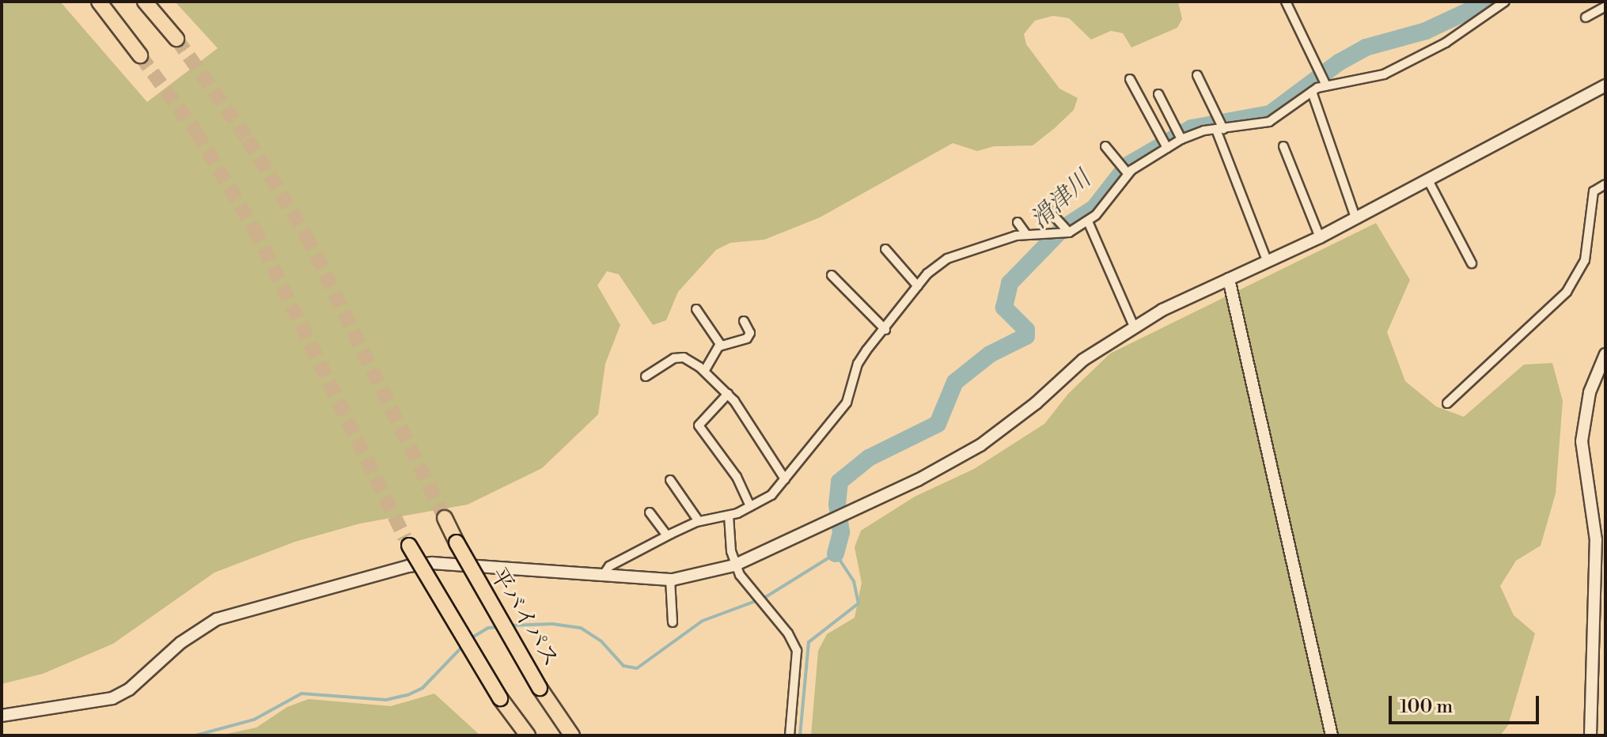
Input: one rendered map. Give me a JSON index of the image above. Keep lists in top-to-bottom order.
{
  "streets": {
    "highway": ["平バイパス"]
  },
  "water": ["滑津川"],
  "scale_bar": "100 m"
}
